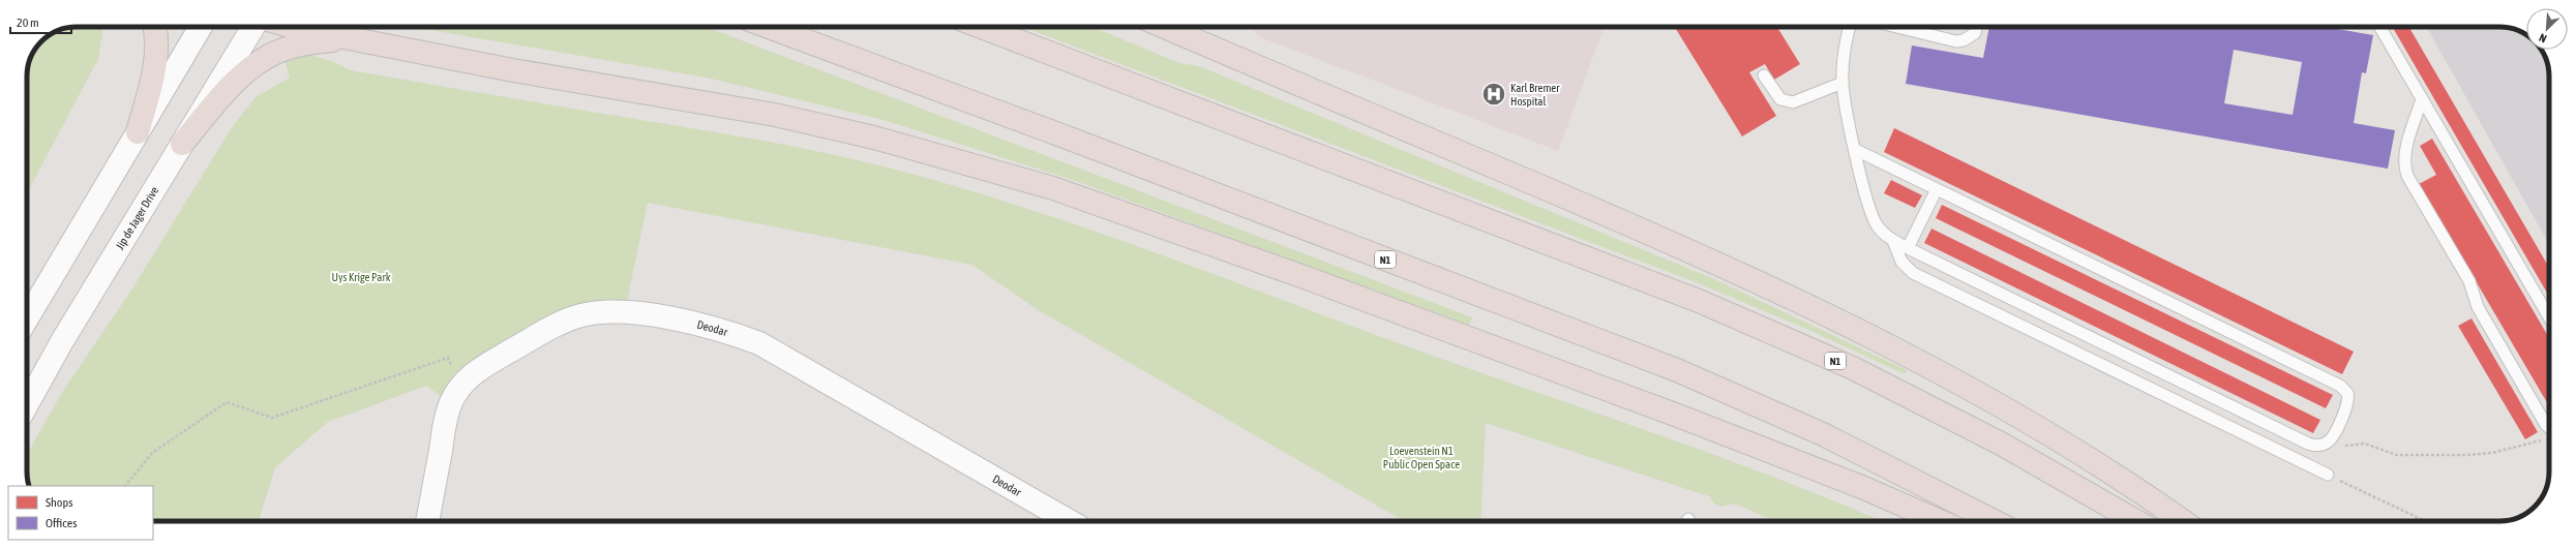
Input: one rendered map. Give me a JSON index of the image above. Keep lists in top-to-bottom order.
{
  "streets": {
    "highway": ["N1"],
    "street": ["Jip de Jager Drive", "Deodar"]
  },
  "parks": ["Uys Krige Park", "Loevenstein N1 Public Open Space"],
  "places": {
    "hospital": ["Karl Bremer Hospital"]
  },
  "legend": ["Shops", "Offices"],
  "scale_bar": "20 m",
  "north": "bottom left"
}
